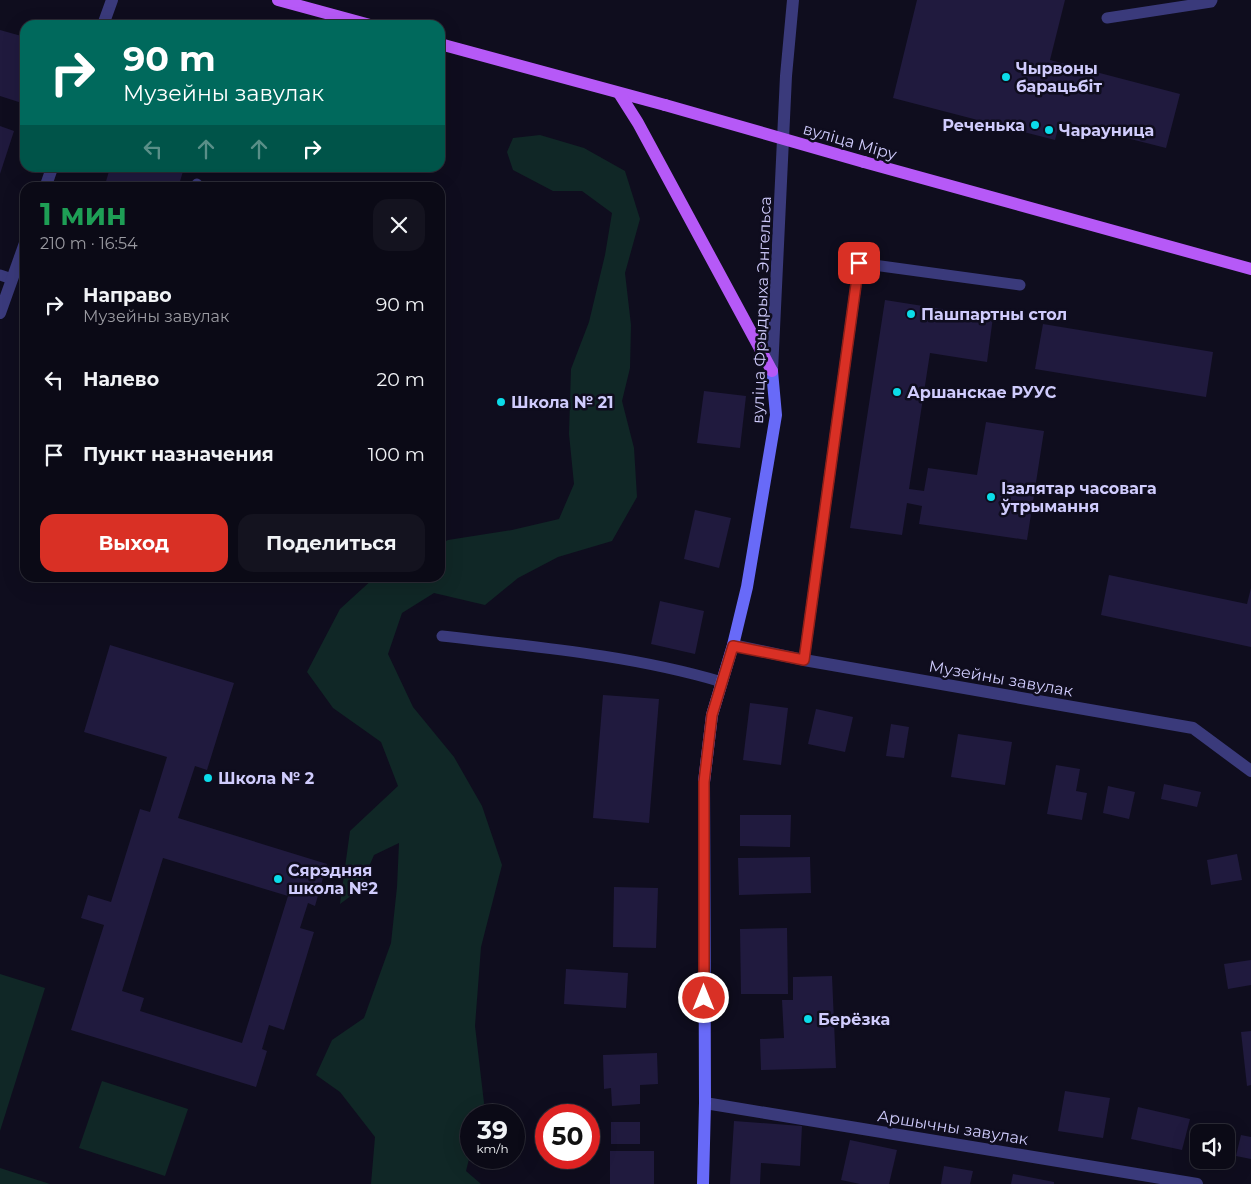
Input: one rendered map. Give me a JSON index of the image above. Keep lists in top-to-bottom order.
{
  "streets": {
    "main road": ["вуліца Міру", "вуліца Фрыдрыха Энгельса"],
    "street": ["Музейны завулак", "Аршычны завулак"]
  },
  "crossings": [
    ["вуліца Фрыдрыха Энгельса", "Музейны завулак"],
    ["вуліца Фрыдрыха Энгельса", "Аршычны завулак"]
  ],
  "places": [
    "Чырвоны барацьбіт",
    "Реченька",
    "Чарауница",
    "Пашпартны стол",
    "Аршанскае РУУС",
    "Школа № 21",
    "Ізалятар часовага ўтрымання",
    "Школа № 2",
    "Сярэдняя школа №2",
    "Берёзка"
  ],
  "page": {
    "turn": ["90 m", "Музейны завулак"],
    "heading": ["1 мин", "210 m · 16:54"],
    "list": [
      {
        "name": "Направо",
        "note": "Музейны завулак",
        "value": "90 m"
      },
      {
        "name": "Налево",
        "value": "20 m"
      },
      {
        "name": "Пункт назначения",
        "value": "100 m"
      }
    ],
    "buttons": ["Выход", "Поделиться"],
    "speed": "39 km/h",
    "limit": "50"
  }
}
